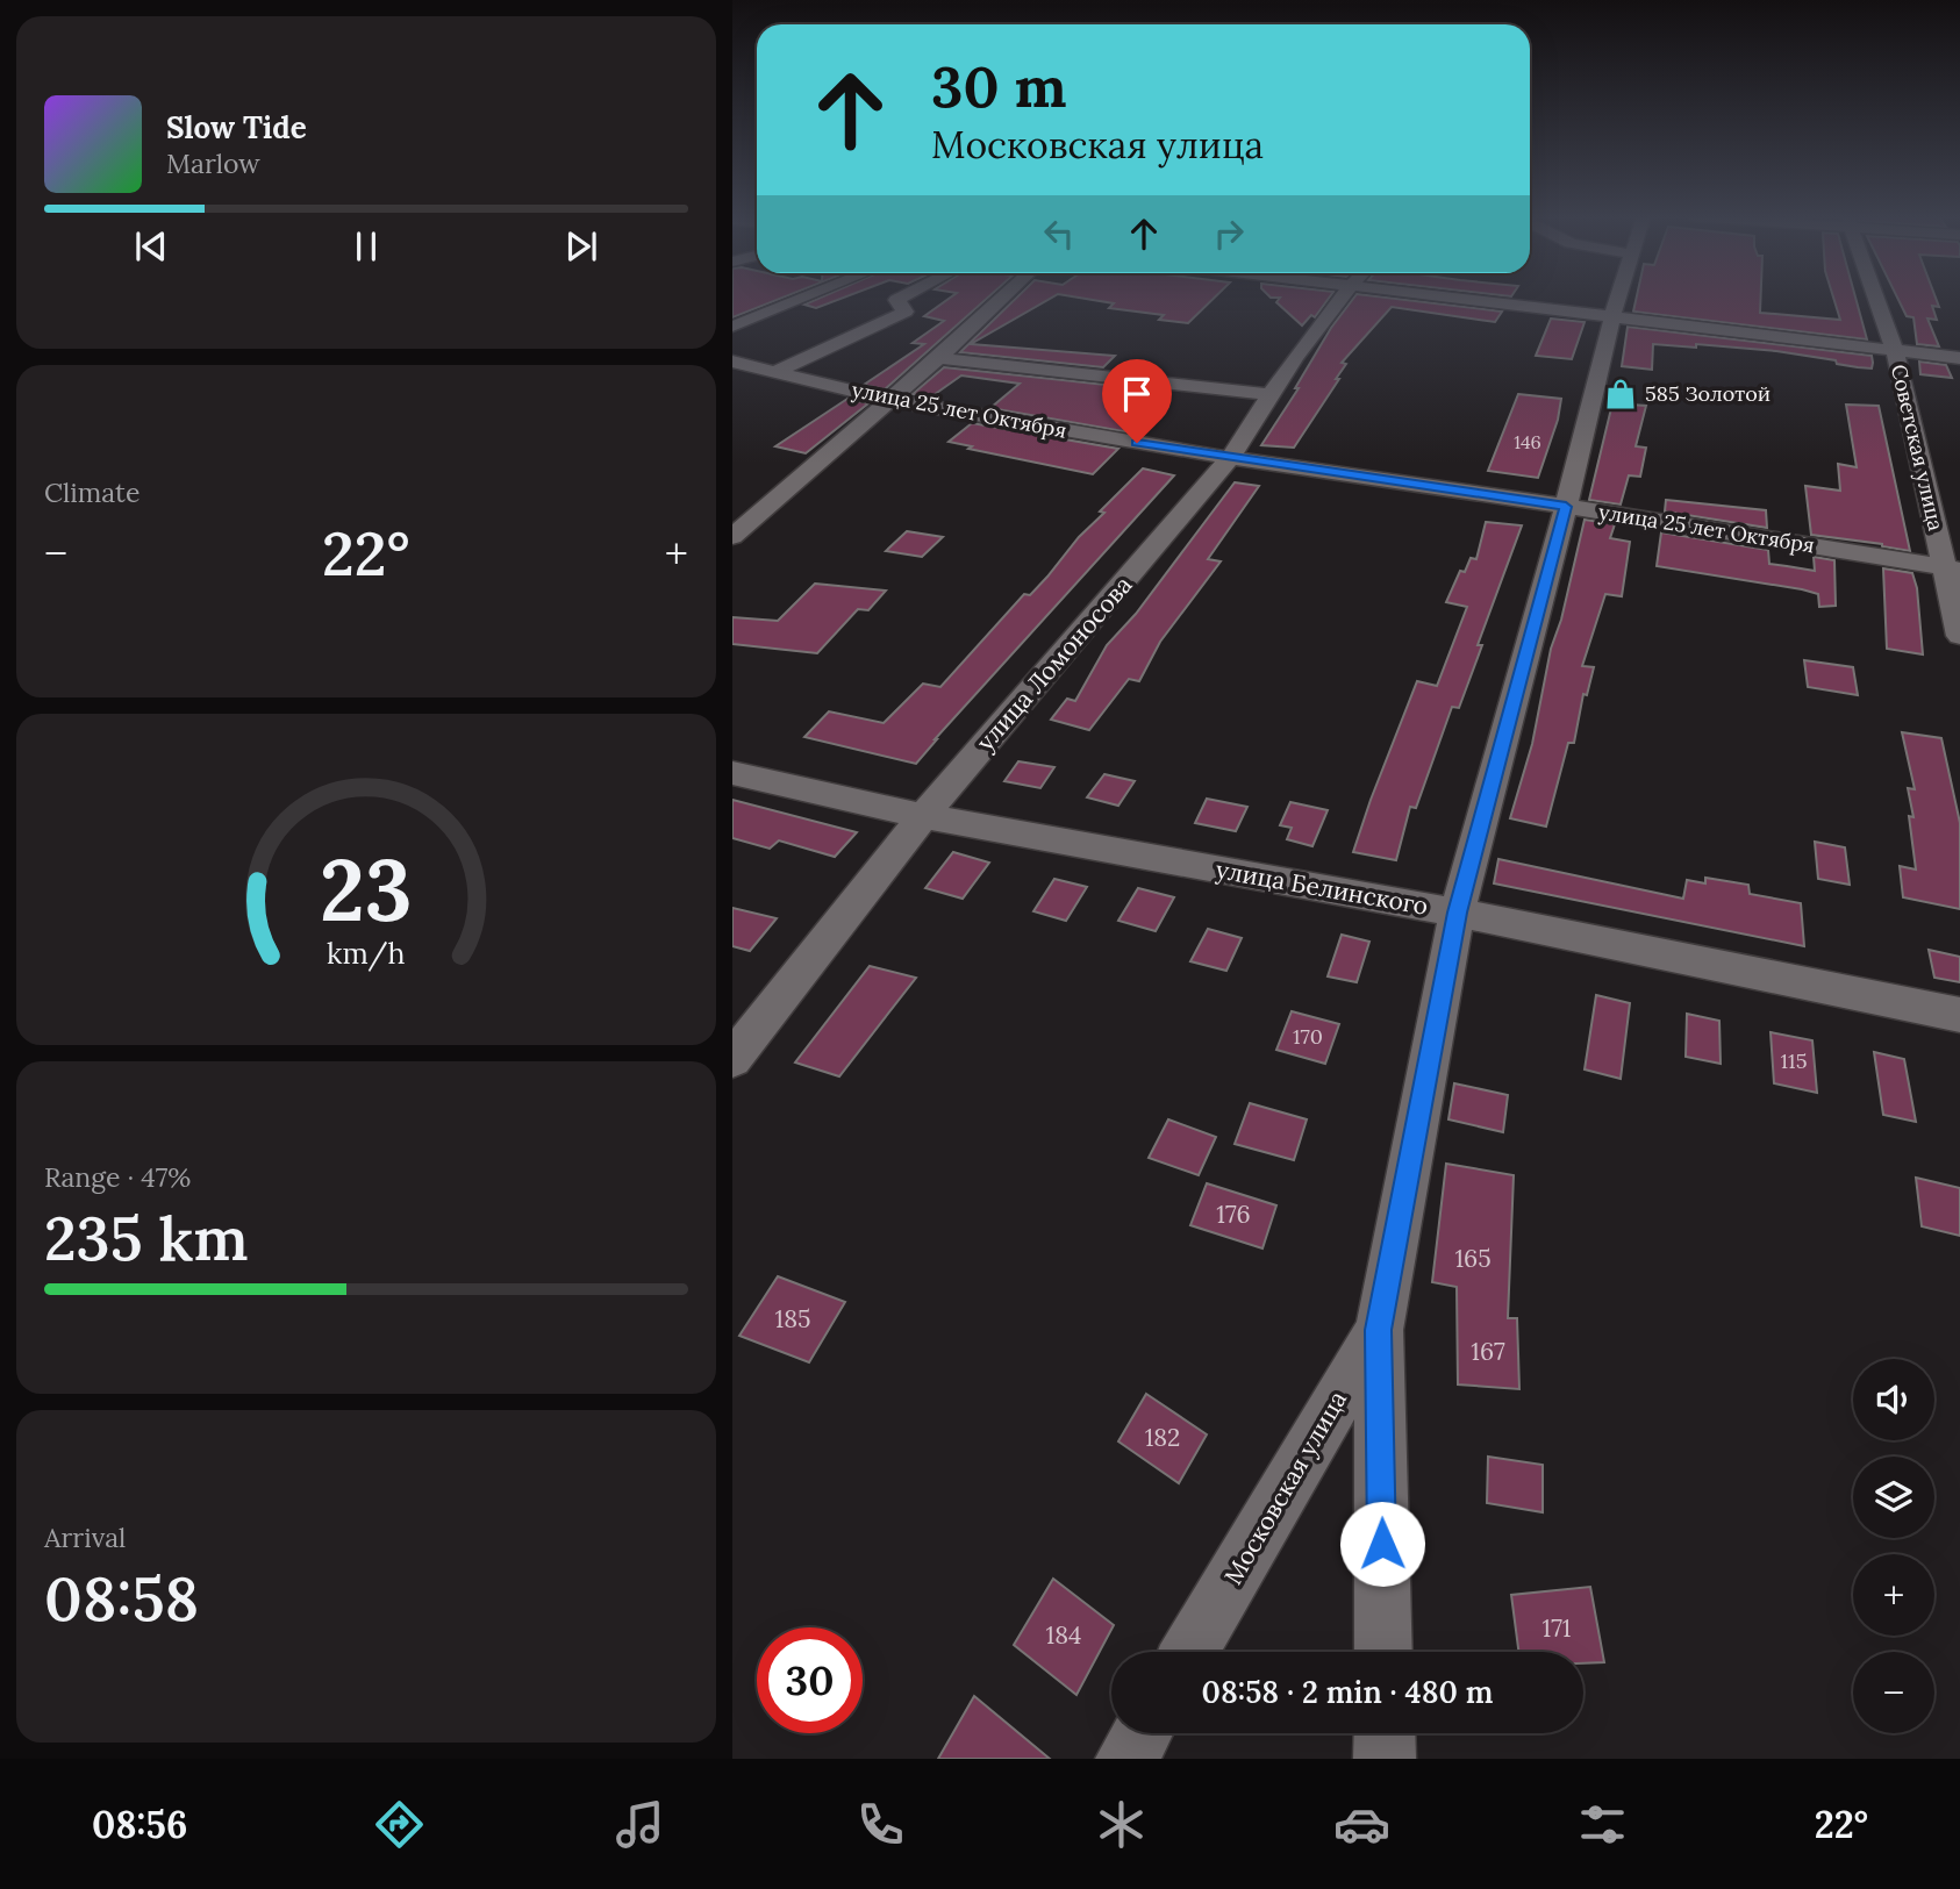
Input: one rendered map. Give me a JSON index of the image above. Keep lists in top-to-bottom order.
{
  "streets": {
    "street": [
      "улица 25 лет Октября",
      "Советская улица",
      "улица Ломоносова",
      "улица Белинского",
      "Московская улица"
    ]
  },
  "crossings": [
    ["улица 25 лет Октября", "Советская улица"],
    ["улица 25 лет Октября", "улица Ломоносова"],
    ["улица 25 лет Октября", "Московская улица"],
    ["улица Ломоносова", "улица Белинского"],
    ["улица Белинского", "Московская улица"]
  ],
  "places": {
    "shop": ["585 Золотой"]
  },
  "house_numbers": [
    "146",
    "170",
    "115",
    "176",
    "165",
    "185",
    "167",
    "182",
    "171",
    "184"
  ],
  "page": {
    "turn": ["30 m", "Московская улица"],
    "song": ["Slow Tide", "Marlow"],
    "tile": [
      "Climate",
      ["Range · 47%", "235 km"],
      ["Arrival", "08:58"]
    ],
    "heat": ["−", "22°", "+"],
    "map_buttons": ["+", "−"],
    "limit": "30",
    "trip": "08:58 · 2 min · 480 m",
    "tabs": ["08:56", "22°"],
    "gauge": ["23", "km/h"]
  }
}
